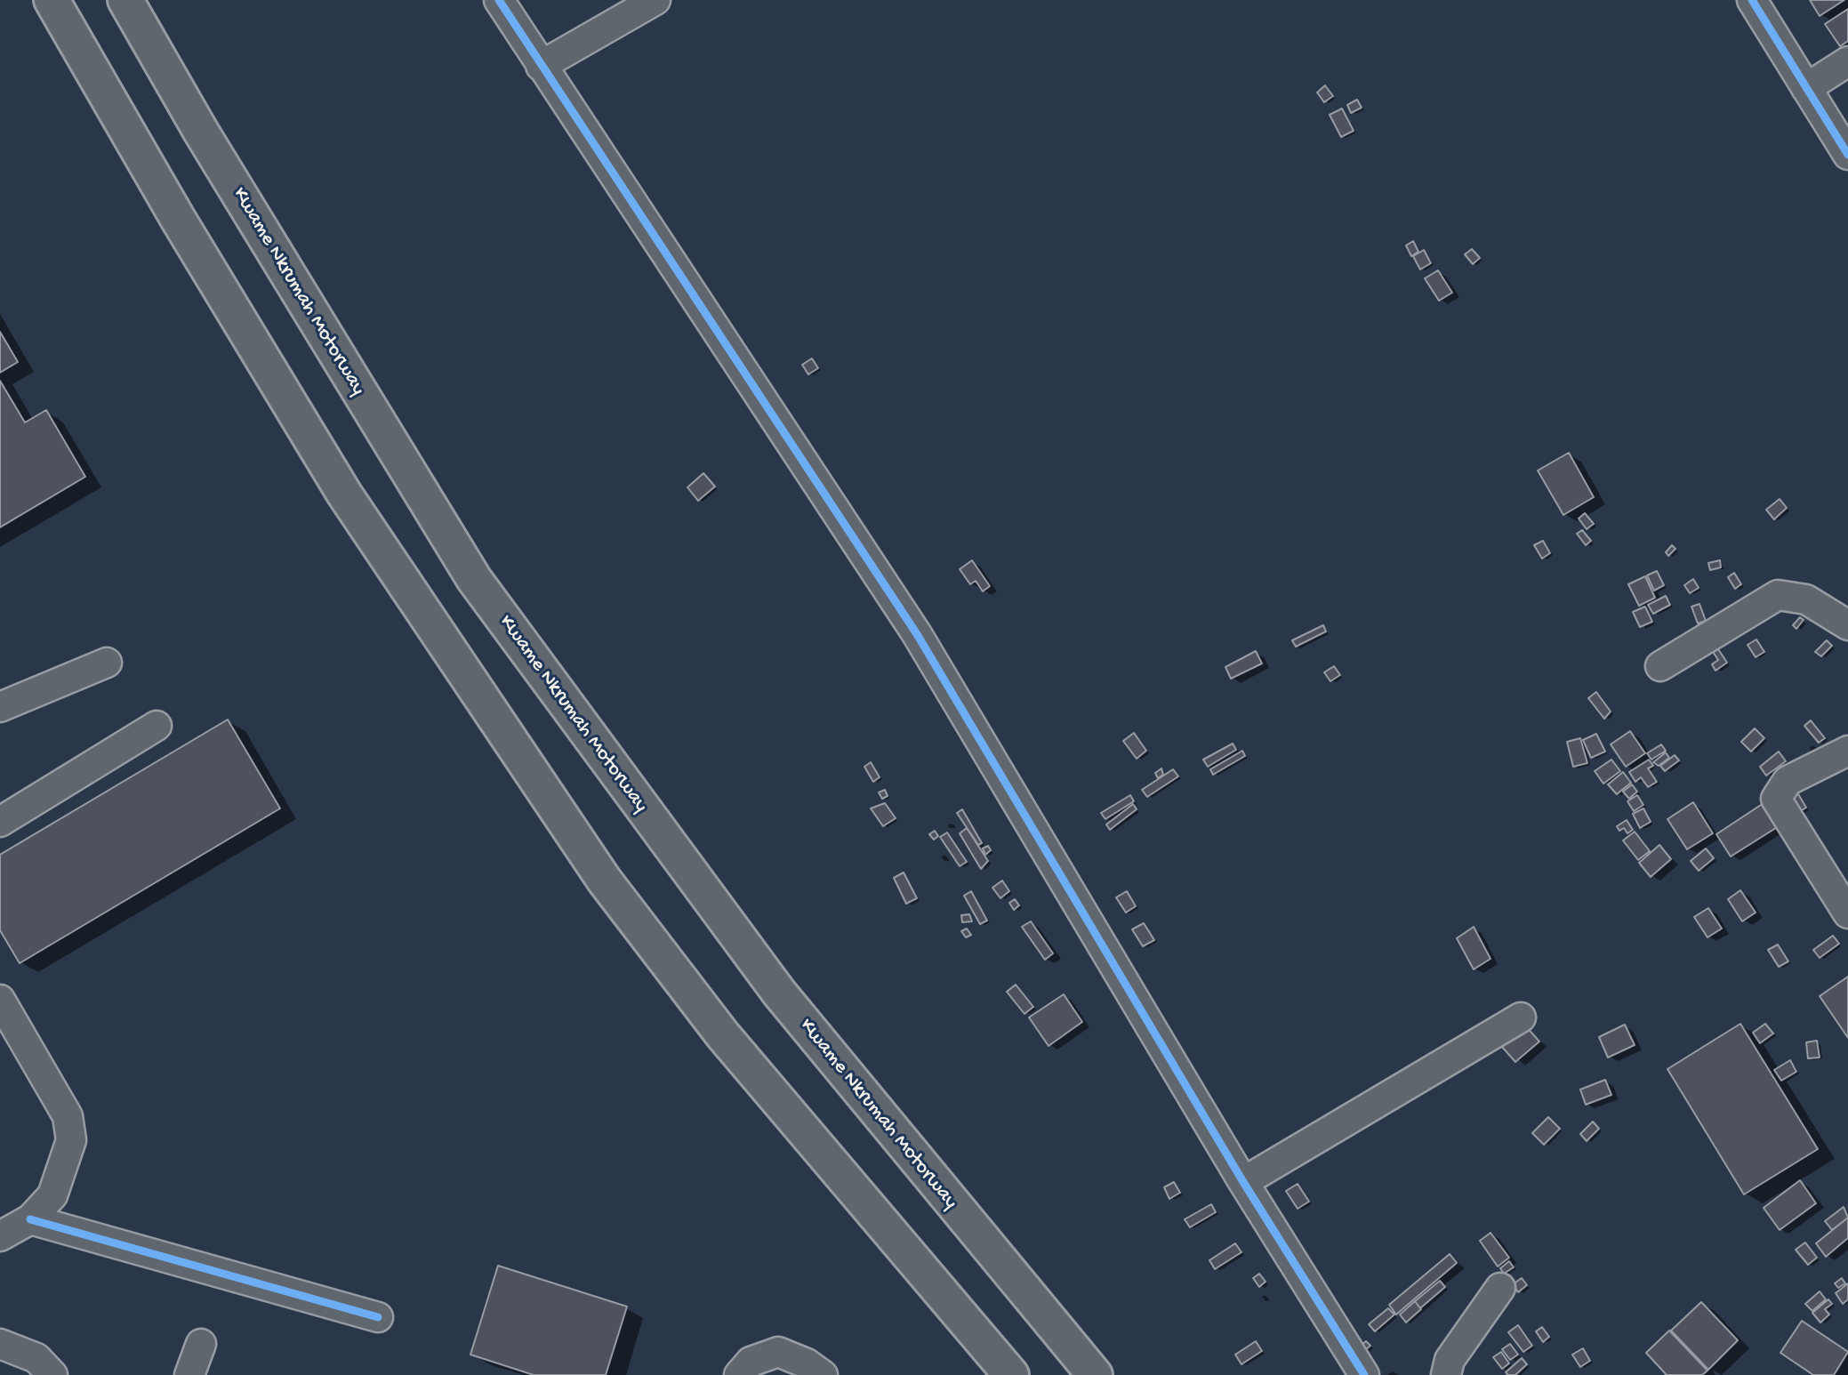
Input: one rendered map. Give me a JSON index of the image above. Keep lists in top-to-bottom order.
{
  "streets": {
    "highway": ["Kwame Nkrumah Motorway"]
  }
}
